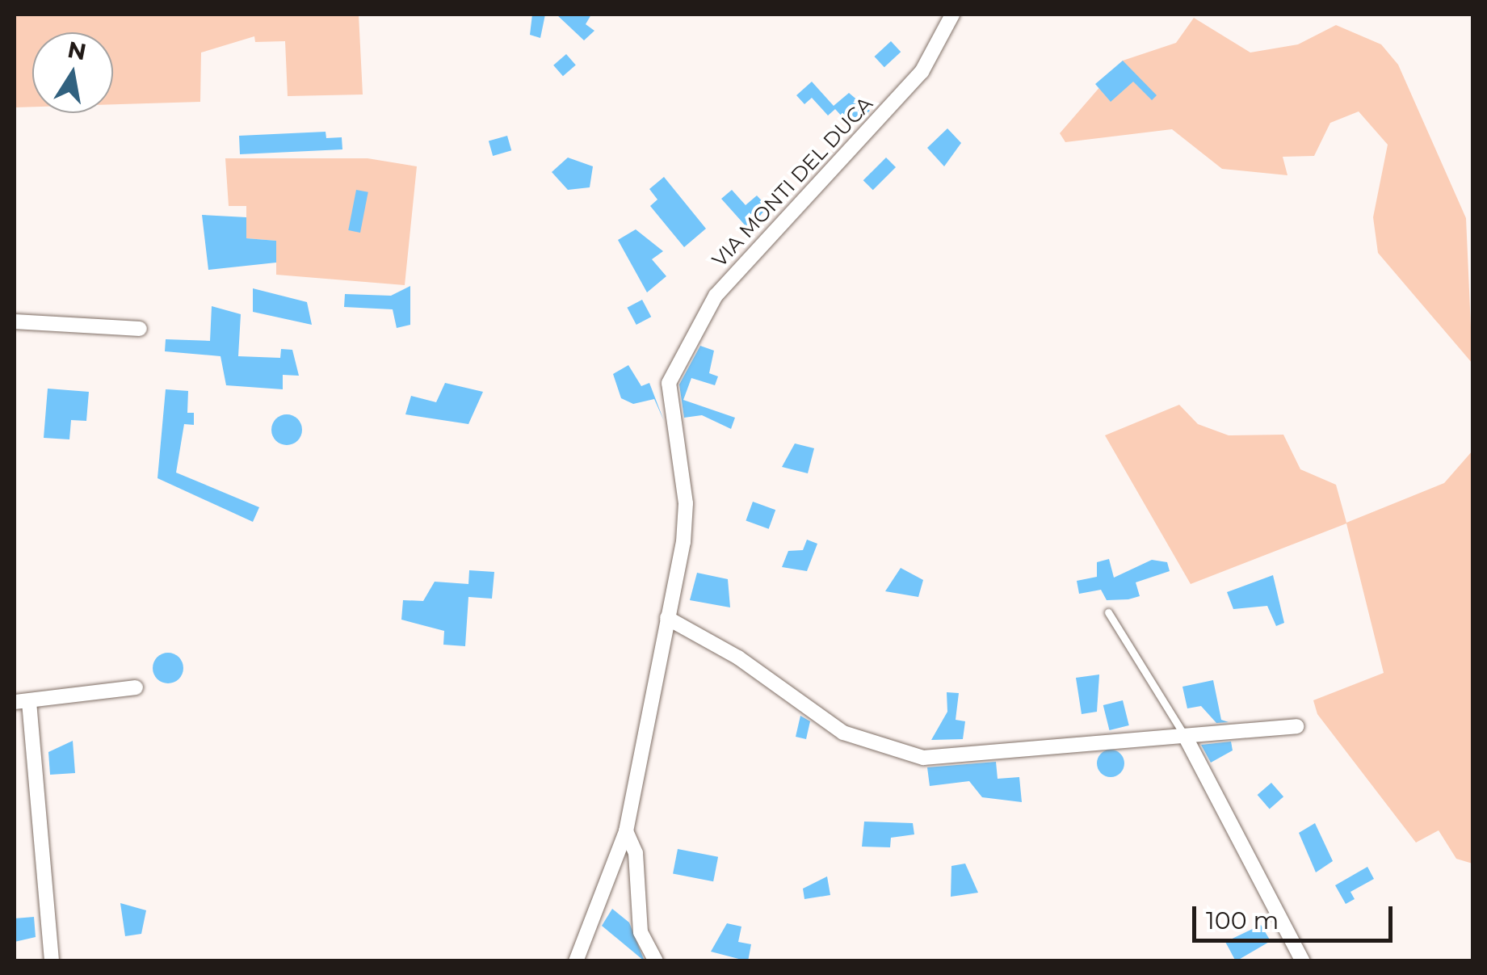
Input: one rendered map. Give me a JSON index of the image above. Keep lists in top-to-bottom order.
{
  "streets": {
    "street": ["VIA MONTI DEL DUCA"]
  },
  "scale_bar": "100 m",
  "north": "top"
}
